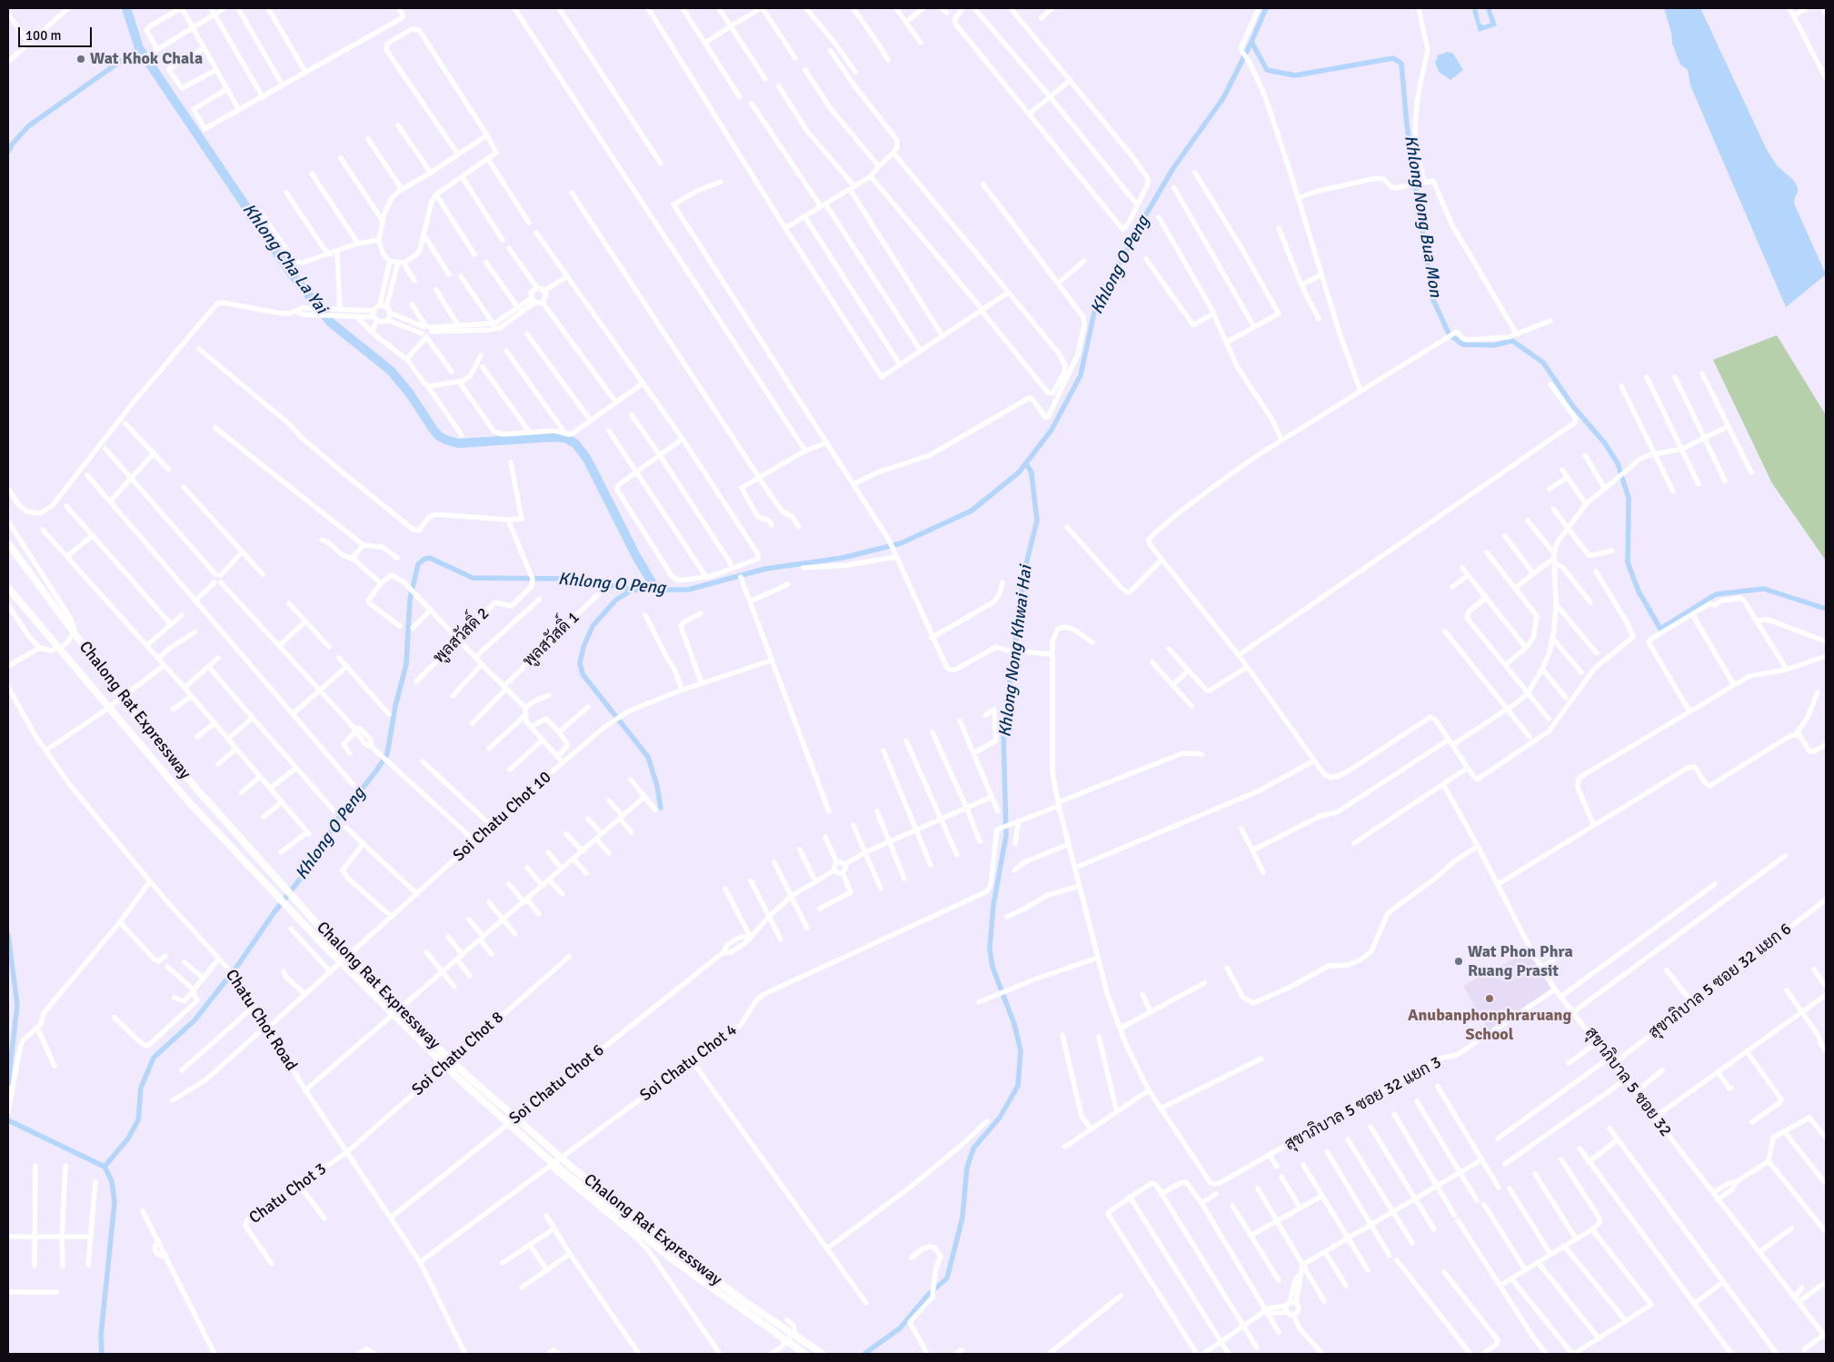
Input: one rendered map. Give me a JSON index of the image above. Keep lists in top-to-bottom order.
{
  "streets": {
    "highway": ["Chalong Rat Expressway"],
    "street": [
      "พูลสวัสดิ์ 2",
      "พูลสวัสดิ์ 1",
      "Soi Chatu Chot 10",
      "สุขาภิบาล 5 ซอย 32 แยก 6",
      "Chatu Chot Road",
      "Soi Chatu Chot 8",
      "Soi Chatu Chot 4",
      "สุขาภิบาล 5 ซอย 32",
      "Soi Chatu Chot 6",
      "สุขาภิบาล 5 ซอย 32 แยก 3",
      "Chatu Chot 3"
    ]
  },
  "crossings": [
    ["Soi Chatu Chot 10", "Chatu Chot Road"],
    ["สุขาภิบาล 5 ซอย 32 แยก 6", "สุขาภิบาล 5 ซอย 32"],
    ["Chatu Chot Road", "Soi Chatu Chot 8"],
    ["Chatu Chot Road", "Soi Chatu Chot 4"],
    ["Chatu Chot Road", "Soi Chatu Chot 6"],
    ["Chatu Chot Road", "Chatu Chot 3"],
    ["Soi Chatu Chot 8", "Chatu Chot 3"],
    ["สุขาภิบาล 5 ซอย 32", "สุขาภิบาล 5 ซอย 32 แยก 3"]
  ],
  "water": [
    "Khlong Nong Bua Mon",
    "Khlong Cha La Yai",
    "Khlong O Peng",
    "Khlong Nong Khwai Hai"
  ],
  "places": ["Wat Khok Chala", "Wat Phon Phra Ruang Prasit", "Anubanphonphraruang School"],
  "scale_bar": "100 m"
}
